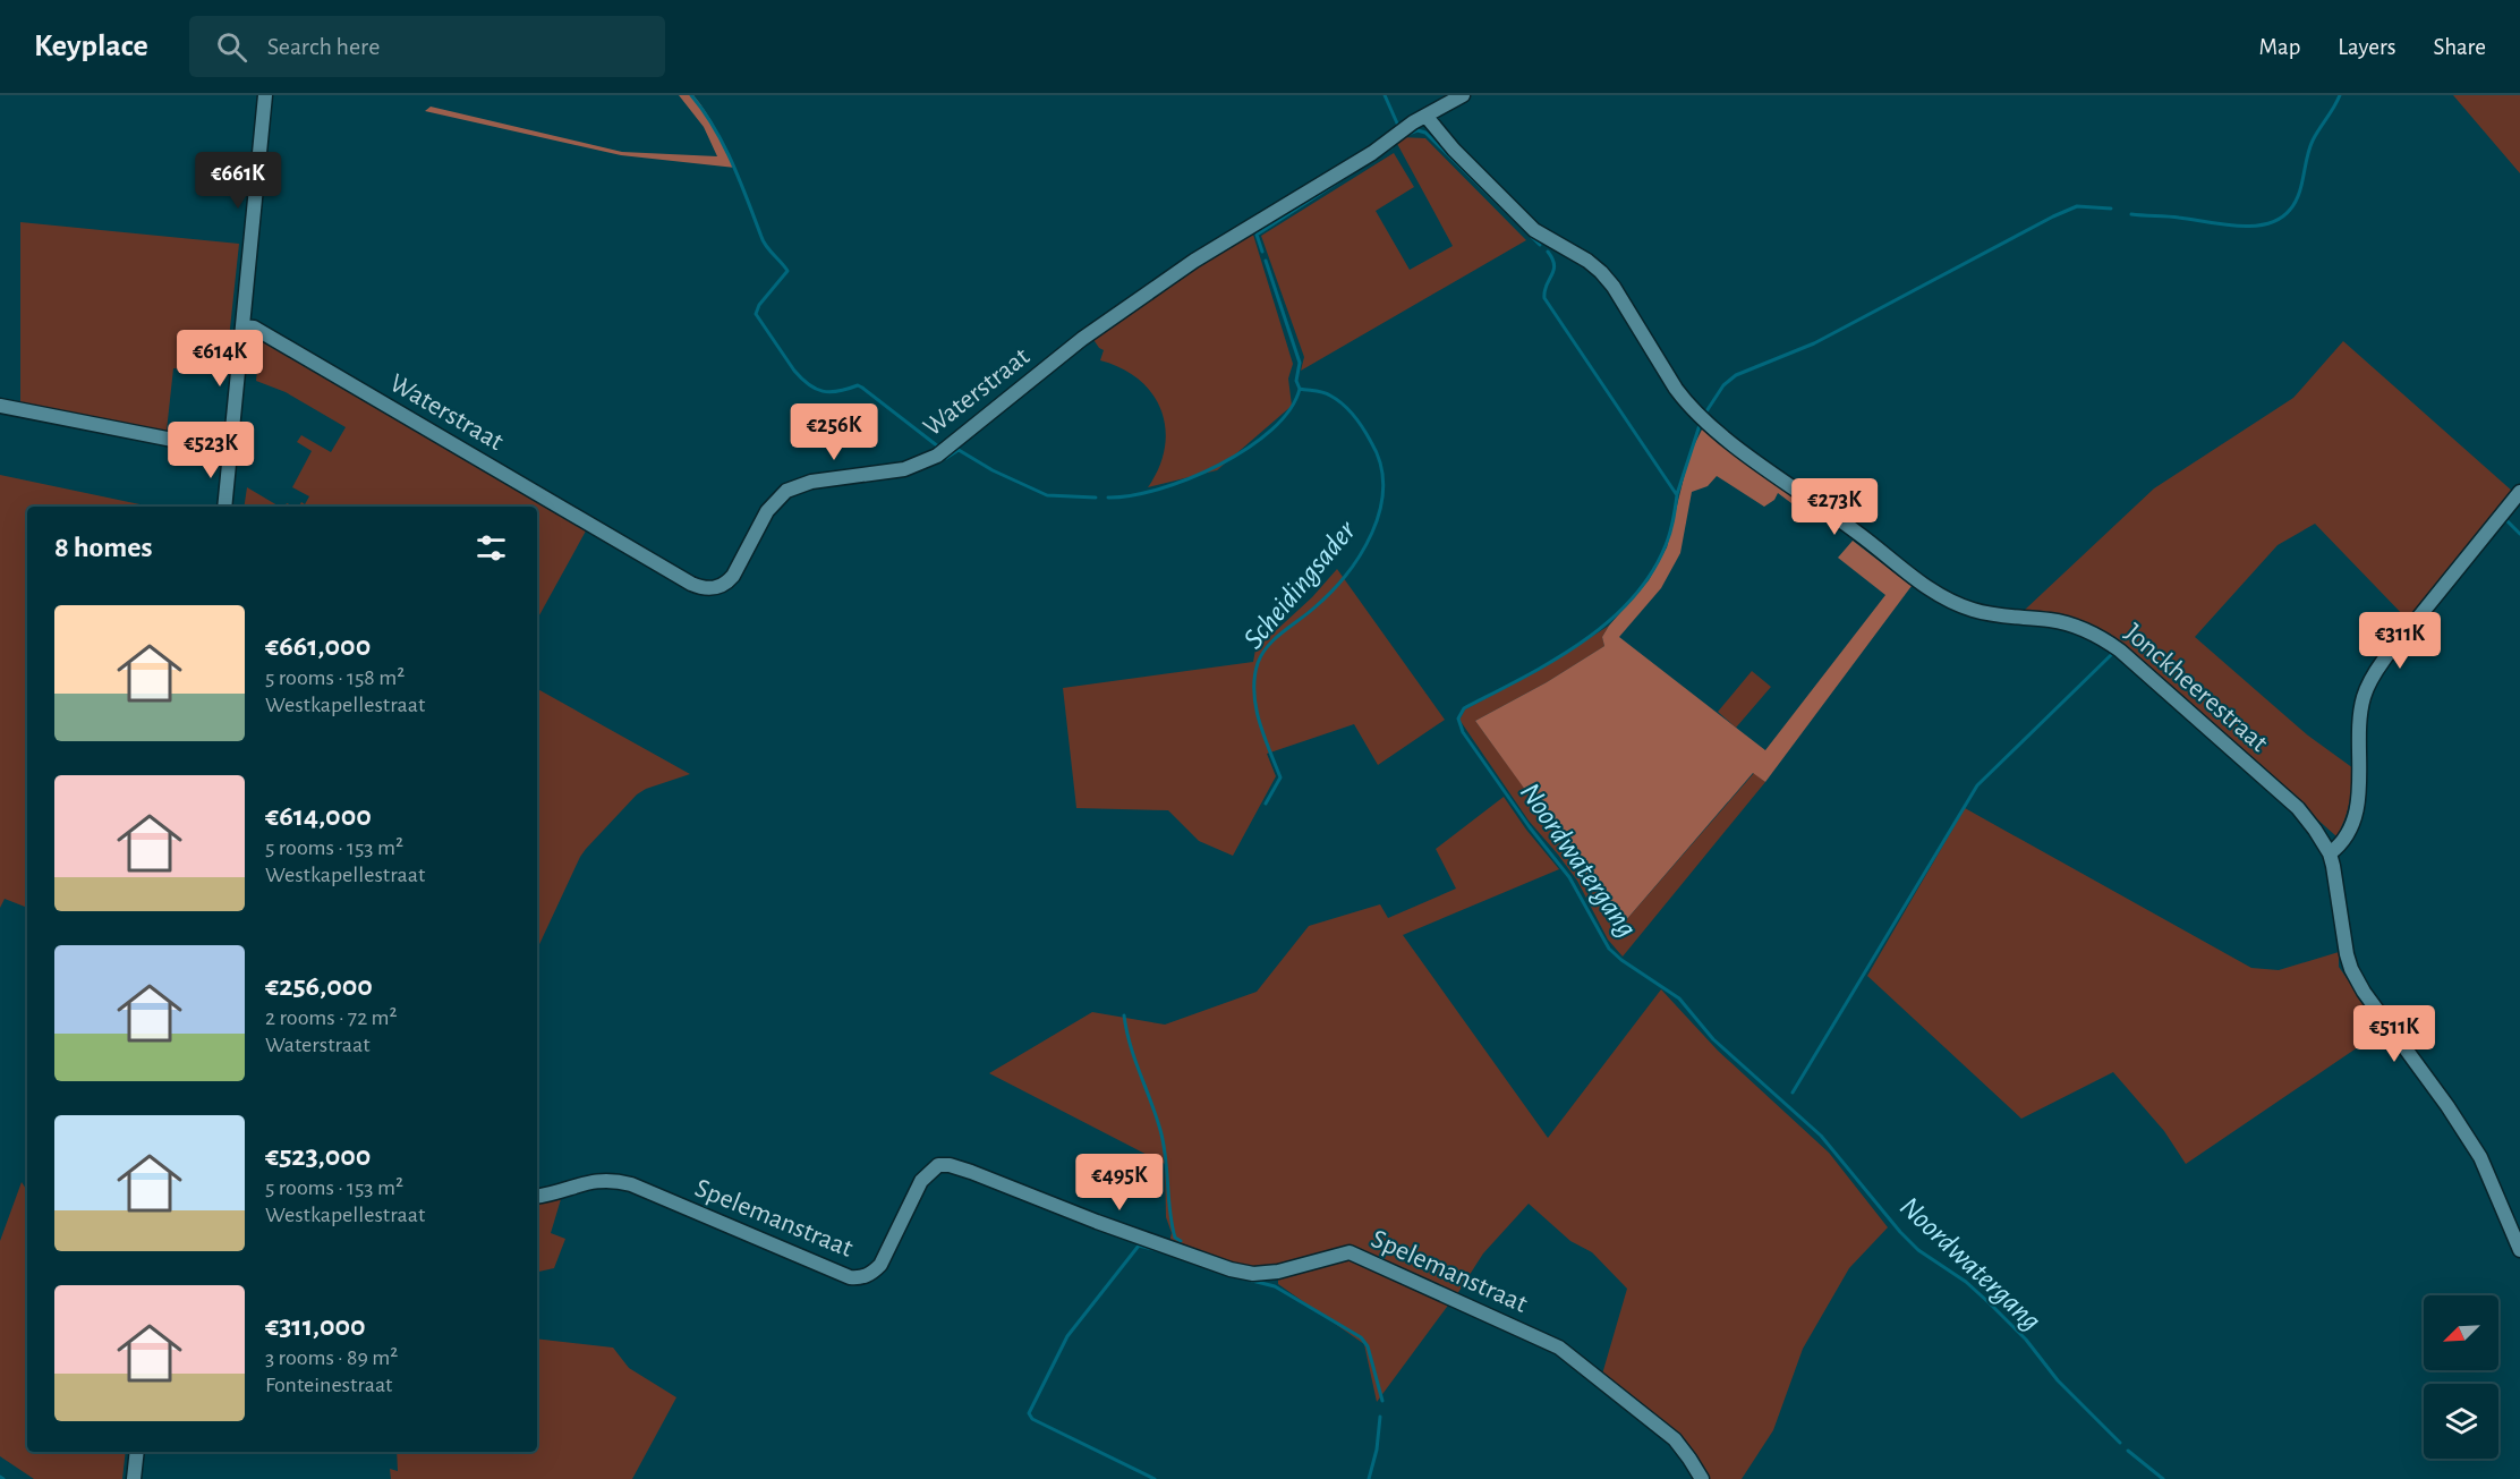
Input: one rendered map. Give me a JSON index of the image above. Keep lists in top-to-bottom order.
{
  "streets": {
    "street": ["Waterstraat", "Jonckheerestraat", "Spelemanstraat"]
  },
  "crossings": [
    ["Waterstraat", "Jonckheerestraat"]
  ],
  "water": ["Scheidingsader", "Noordwatergang"],
  "north": "bottom left",
  "page": {
    "header": "Keyplace",
    "search": "Search here",
    "nav": ["Map", "Layers", "Share"],
    "price": [
      "€661K",
      "€614K",
      "€256K",
      "€523K",
      "€273K",
      "€311K",
      "€511K",
      "€495K"
    ],
    "heading": "8 homes",
    "list": [
      {
        "name": "€661,000",
        "note": "5 rooms · 158 m² · Westkapellestraat"
      },
      {
        "name": "€614,000",
        "note": "5 rooms · 153 m² · Westkapellestraat"
      },
      {
        "name": "€256,000",
        "note": "2 rooms · 72 m² · Waterstraat"
      },
      {
        "name": "€523,000",
        "note": "5 rooms · 153 m² · Westkapellestraat"
      },
      {
        "name": "€311,000",
        "note": "3 rooms · 89 m² · Fonteinestraat"
      }
    ]
  }
}
